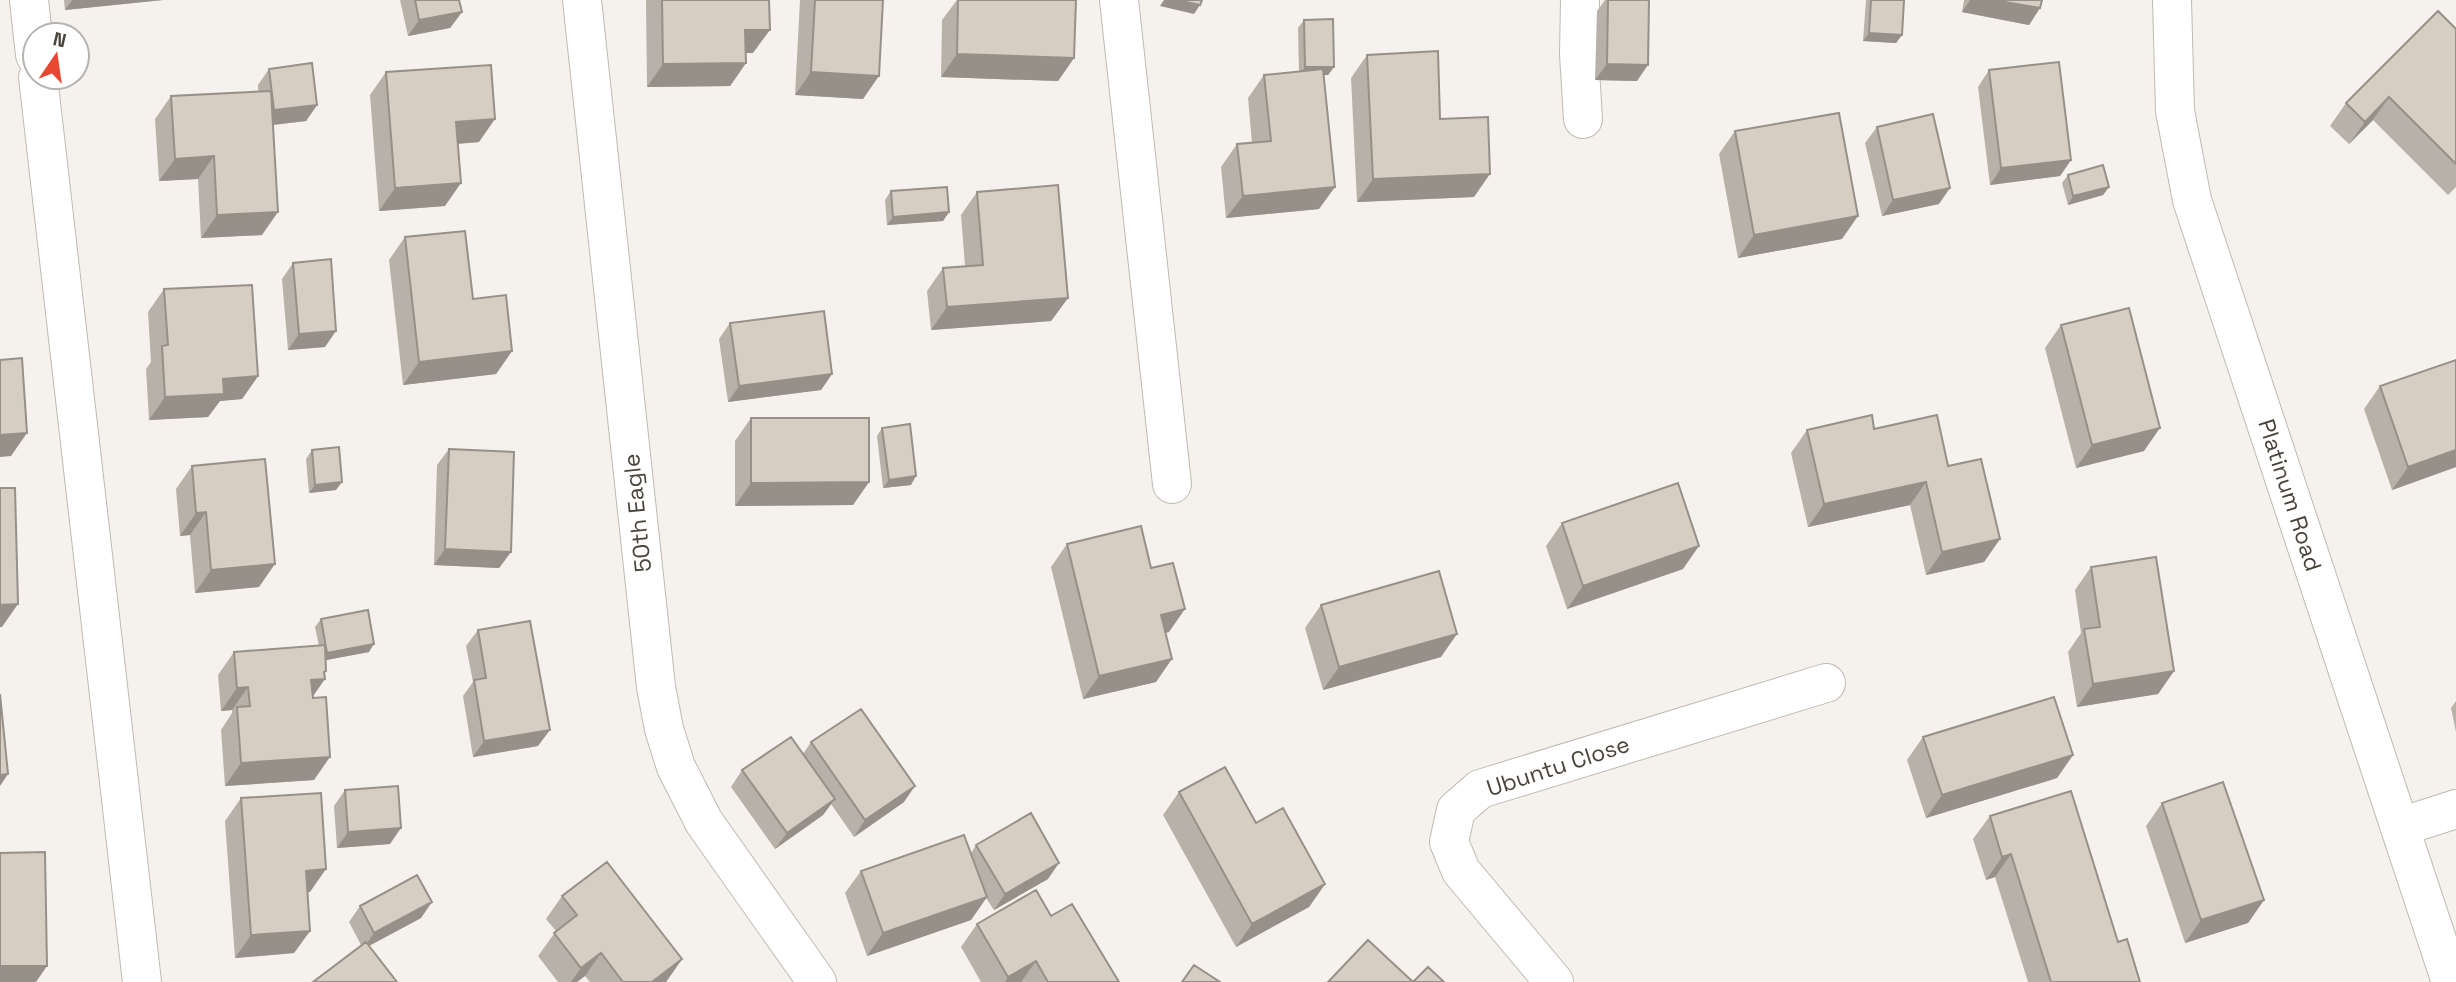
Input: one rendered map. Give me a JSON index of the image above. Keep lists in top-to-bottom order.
{
  "streets": {
    "street": ["Platinum Road", "50th Eagle", "Ubuntu Close"]
  },
  "north": "top"
}
